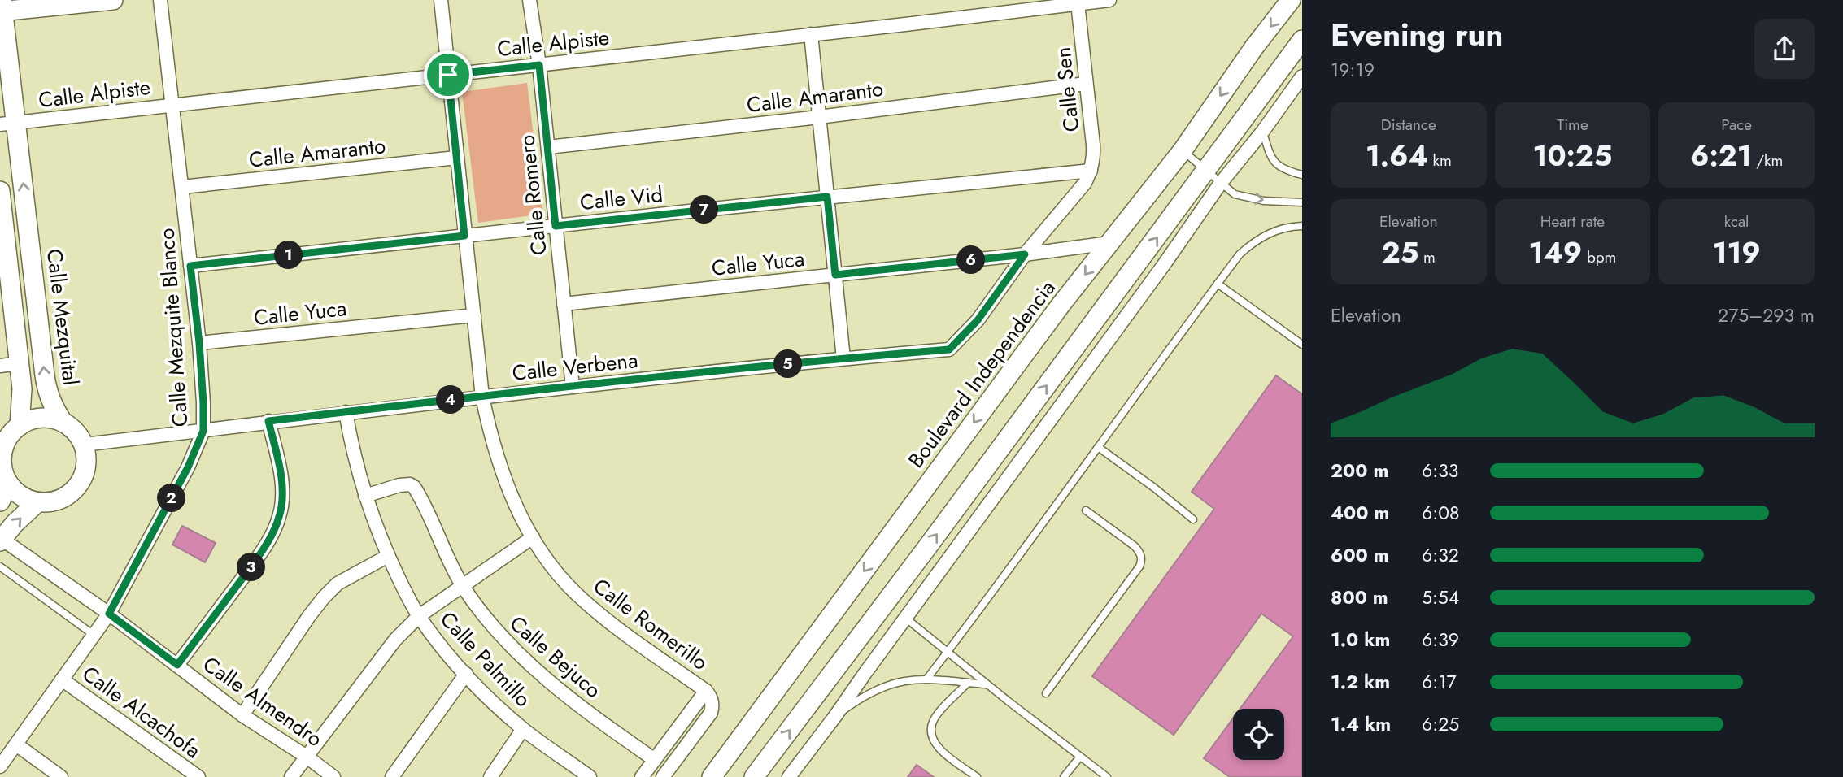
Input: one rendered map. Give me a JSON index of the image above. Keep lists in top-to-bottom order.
{
  "streets": {
    "main road": ["Calle Mezquital", "Boulevard Independencia"],
    "street": [
      "Calle Alpiste",
      "Calle Sen",
      "Calle Amaranto",
      "Calle Romero",
      "Calle Vid",
      "Calle Yuca",
      "Calle Mezquite Blanco",
      "Calle Verbena",
      "Calle Romerillo",
      "Calle Bejuco",
      "Calle Palmillo",
      "Calle Almendro",
      "Calle Alcachofa"
    ]
  },
  "crossings": [
    ["Calle Alpiste", "Calle Sen"],
    ["Calle Alpiste", "Calle Romero"],
    ["Calle Alpiste", "Calle Mezquital"],
    ["Calle Alpiste", "Calle Mezquite Blanco"],
    ["Calle Alpiste", "Calle Romerillo"],
    ["Calle Sen", "Calle Amaranto"],
    ["Calle Sen", "Calle Vid"],
    ["Calle Sen", "Calle Verbena"],
    ["Calle Amaranto", "Calle Romero"],
    ["Calle Amaranto", "Calle Mezquite Blanco"],
    ["Calle Amaranto", "Calle Romerillo"],
    ["Calle Romero", "Calle Vid"],
    ["Calle Romero", "Calle Yuca"],
    ["Calle Romero", "Calle Verbena"],
    ["Calle Vid", "Calle Mezquite Blanco"],
    ["Calle Vid", "Calle Verbena"],
    ["Calle Vid", "Calle Romerillo"],
    ["Calle Yuca", "Calle Mezquite Blanco"],
    ["Calle Yuca", "Calle Verbena"],
    ["Calle Yuca", "Boulevard Independencia"],
    ["Calle Yuca", "Calle Romerillo"],
    ["Calle Mezquital", "Calle Verbena"],
    ["Calle Mezquite Blanco", "Calle Verbena"],
    ["Calle Mezquite Blanco", "Calle Almendro"],
    ["Calle Mezquite Blanco", "Calle Alcachofa"],
    ["Calle Verbena", "Calle Romerillo"],
    ["Calle Verbena", "Calle Palmillo"],
    ["Calle Bejuco", "Calle Palmillo"]
  ],
  "page": {
    "heading": ["Evening run", "19:19"],
    "stats": [
      ["Distance", "1.64 km"],
      ["Time", "10:25"],
      ["Pace", "6:21 /km"],
      ["Elevation", "25 m"],
      ["Heart rate", "149 bpm"],
      ["kcal", "119"]
    ],
    "pins": [
      "7",
      "1",
      "6",
      "5",
      "4",
      "2",
      "3"
    ],
    "chart": ["Elevation", "275–293 m"],
    "list": [
      {
        "name": "200 m",
        "note": "6:33"
      },
      {
        "name": "400 m",
        "note": "6:08"
      },
      {
        "name": "600 m",
        "note": "6:32"
      },
      {
        "name": "800 m",
        "note": "5:54"
      },
      {
        "name": "1.0 km",
        "note": "6:39"
      },
      {
        "name": "1.2 km",
        "note": "6:17"
      },
      {
        "name": "1.4 km",
        "note": "6:25"
      }
    ]
  }
}
